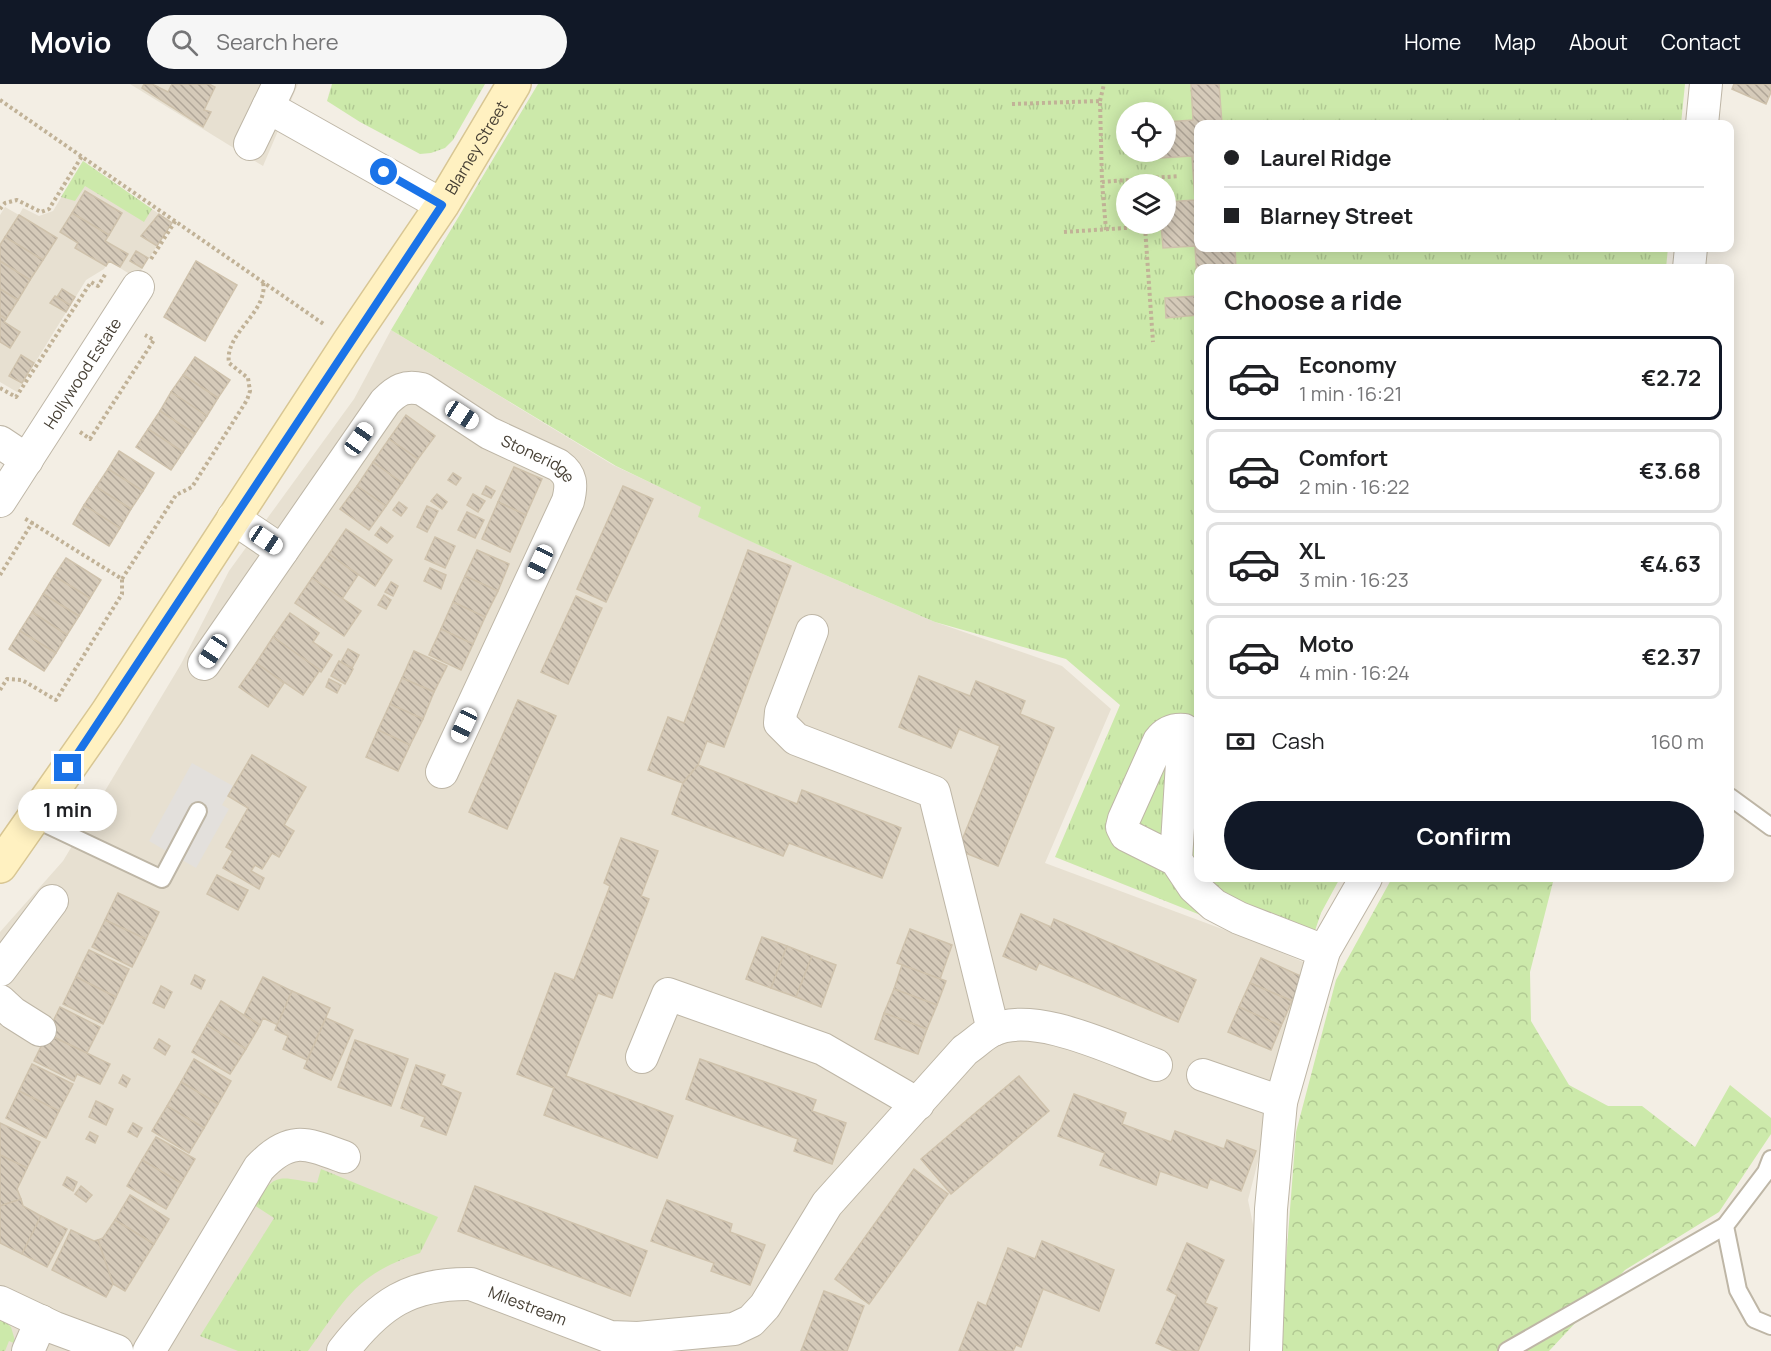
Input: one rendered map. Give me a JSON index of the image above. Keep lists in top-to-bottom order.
{
  "streets": {
    "street": [
      "Blarney Street",
      "Hollywood Estate",
      "Stoneridge",
      "Milestream"
    ]
  },
  "page": {
    "header": "Movio",
    "search": "Search here",
    "nav": [
      "Home",
      "Map",
      "About",
      "Contact"
    ],
    "banner": ["Laurel Ridge", "Blarney Street"],
    "heading": "Choose a ride",
    "list": [
      {
        "name": "Economy",
        "note": "1 min · 16:21",
        "value": "€2.72"
      },
      {
        "name": "Comfort",
        "note": "2 min · 16:22",
        "value": "€3.68"
      },
      {
        "name": "XL",
        "note": "3 min · 16:23",
        "value": "€4.63"
      },
      {
        "name": "Moto",
        "note": "4 min · 16:24",
        "value": "€2.37"
      }
    ],
    "pay": ["Cash", "160 m"],
    "bubble": "1 min",
    "buttons": "Confirm"
  }
}
